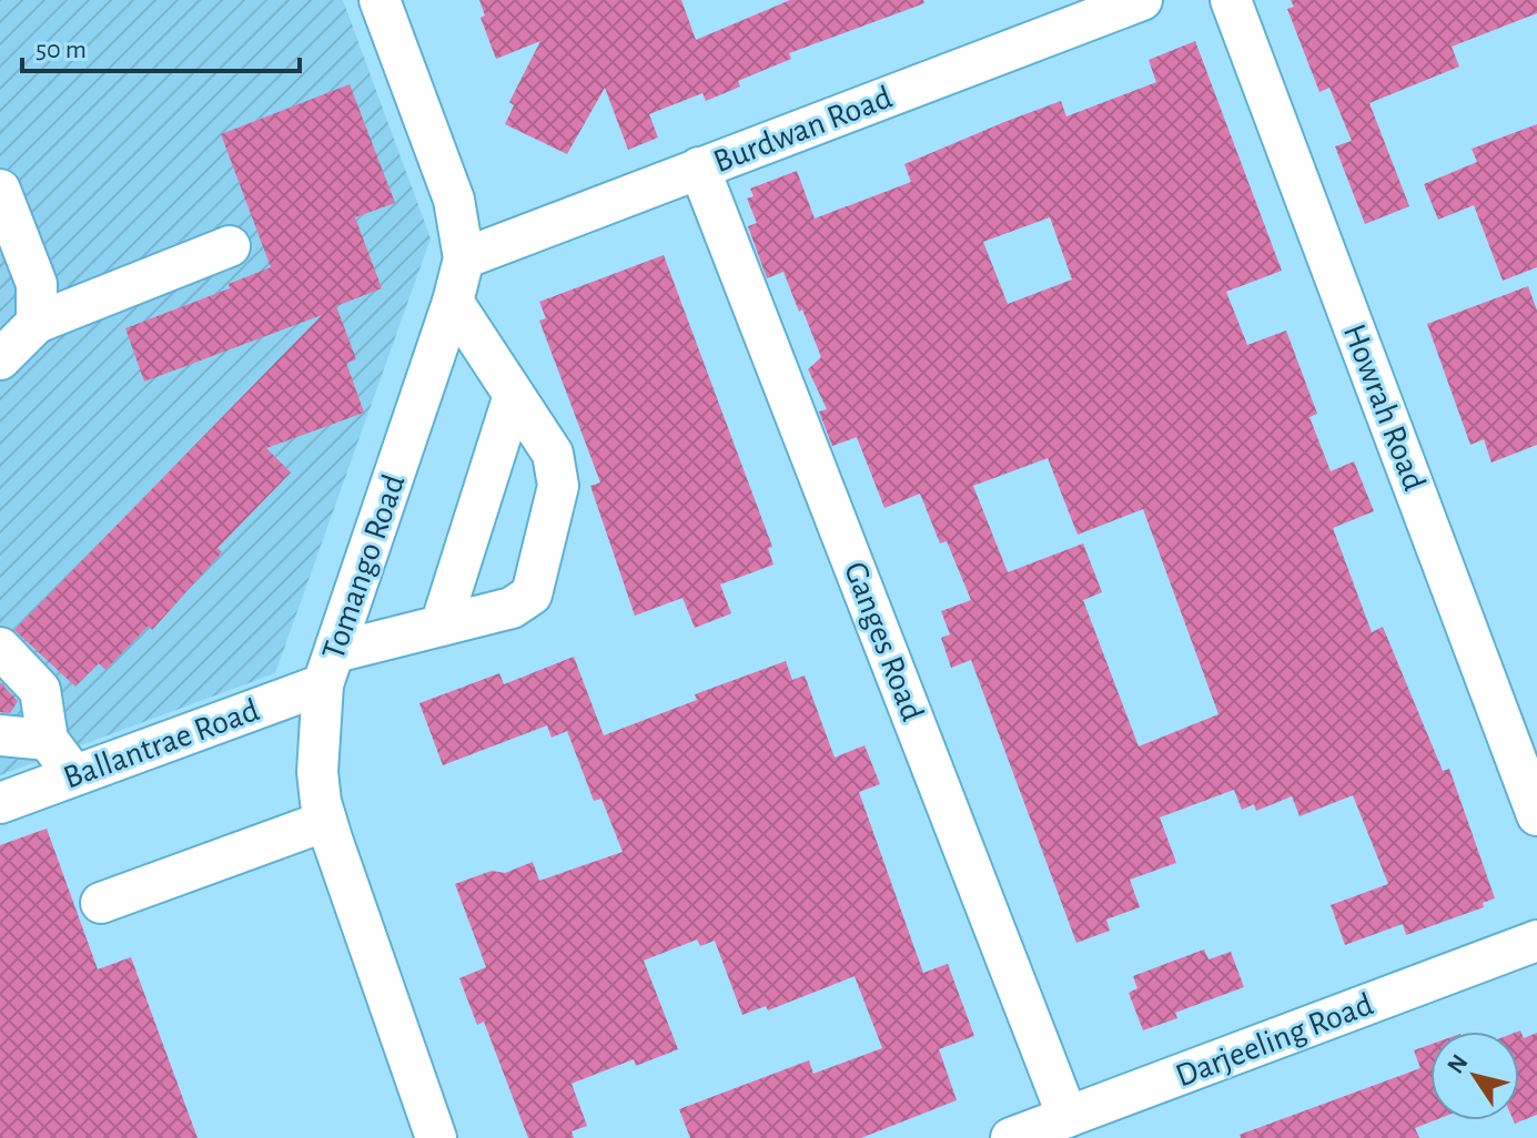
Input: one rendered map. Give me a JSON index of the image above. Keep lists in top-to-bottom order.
{
  "streets": {
    "street": [
      "Burdwan Road",
      "Howrah Road",
      "Tomango Road",
      "Ganges Road",
      "Ballantrae Road",
      "Darjeeling Road"
    ]
  },
  "crossings": [
    ["Burdwan Road", "Tomango Road"],
    ["Burdwan Road", "Ganges Road"],
    ["Tomango Road", "Ballantrae Road"],
    ["Ganges Road", "Darjeeling Road"]
  ],
  "scale_bar": "50 m",
  "north": "top left"
}
